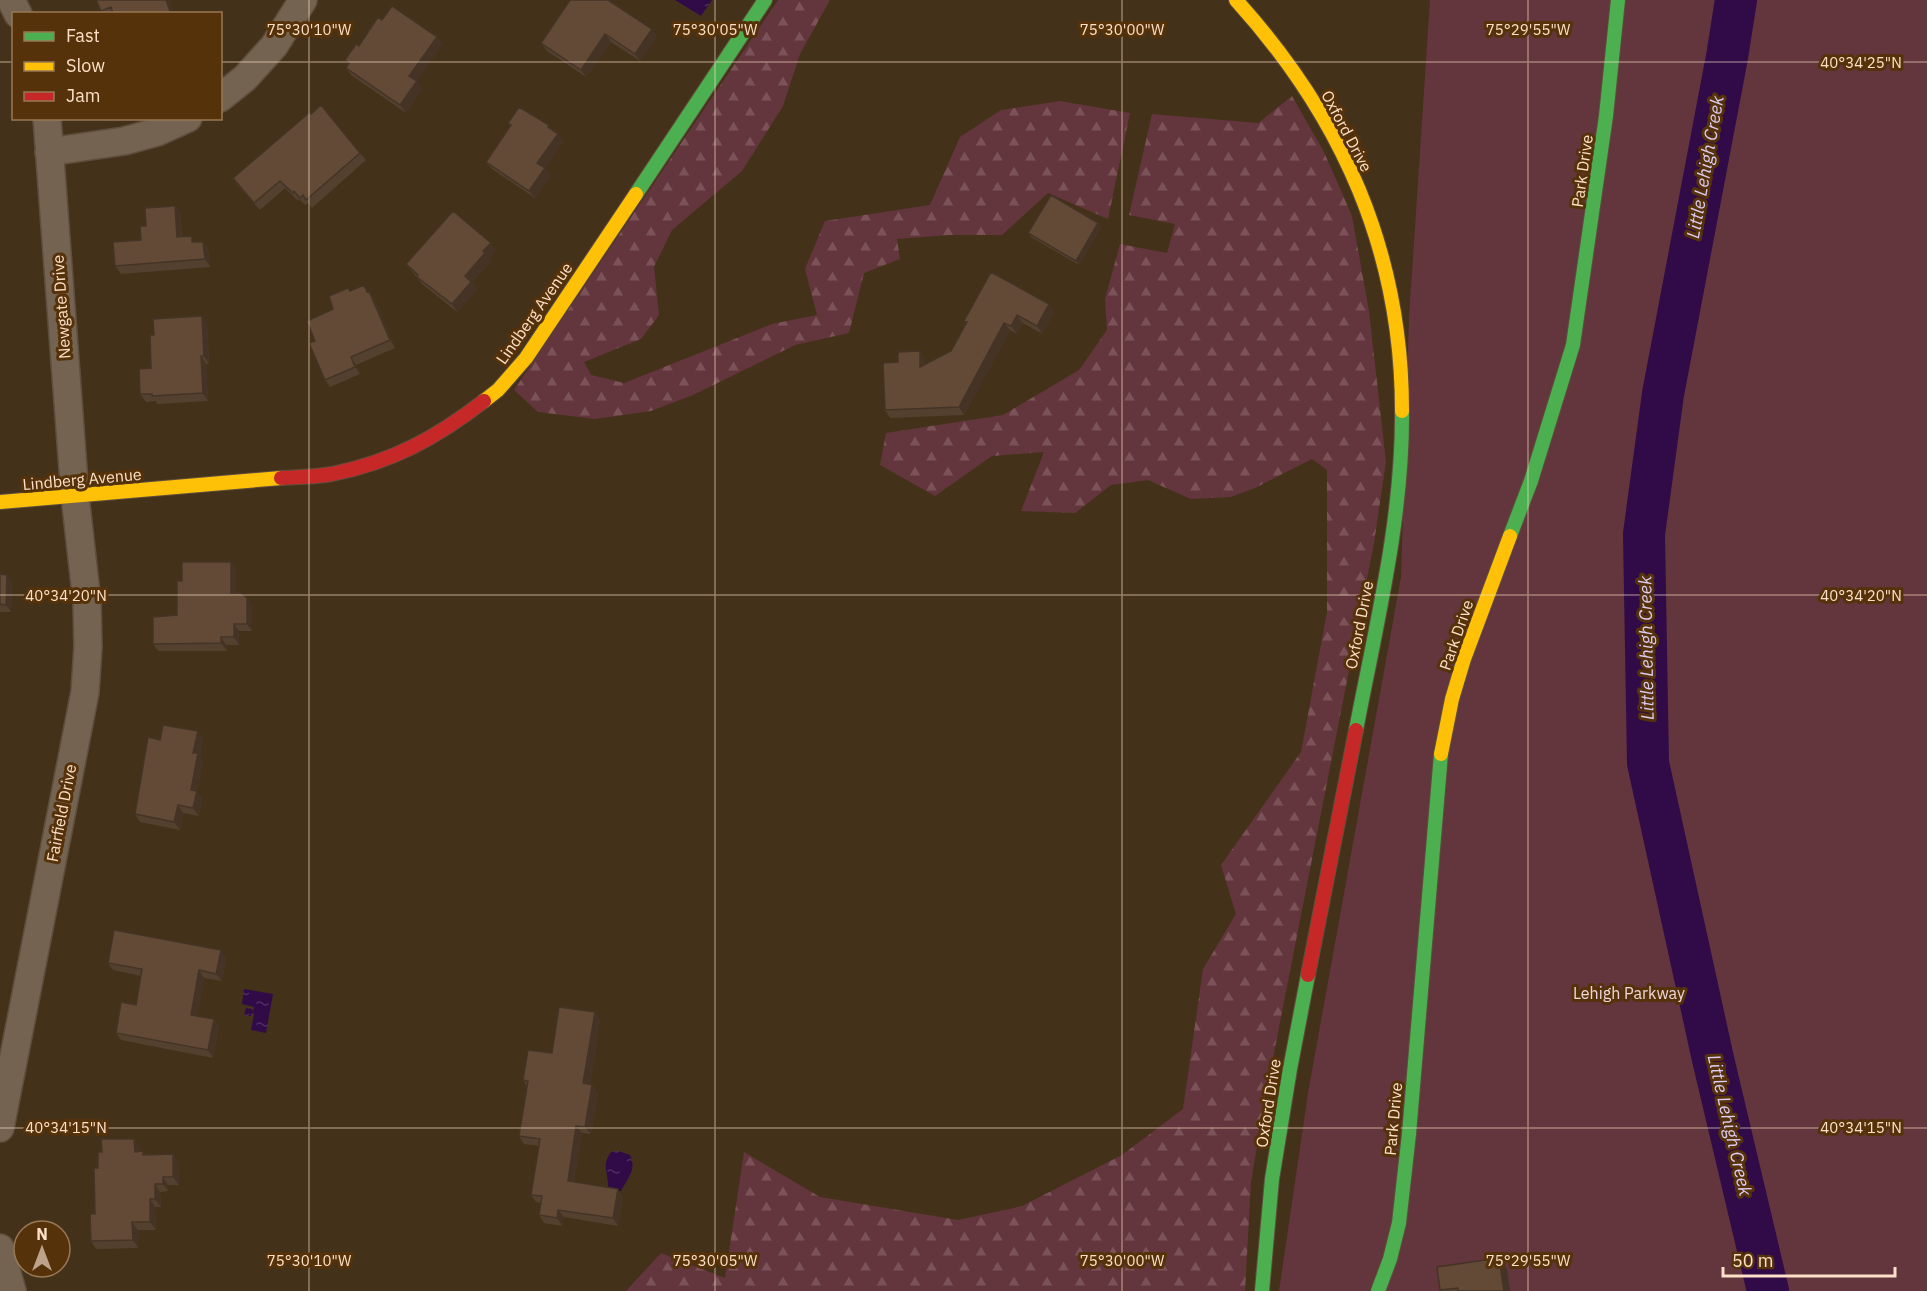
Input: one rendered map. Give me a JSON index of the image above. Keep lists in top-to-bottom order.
{
  "streets": {
    "street": [
      "Oxford Drive",
      "Park Drive",
      "Newgate Drive",
      "Lindberg Avenue",
      "Fairfield Drive"
    ]
  },
  "crossings": [
    ["Newgate Drive", "Lindberg Avenue"],
    ["Newgate Drive", "Fairfield Drive"],
    ["Lindberg Avenue", "Fairfield Drive"]
  ],
  "water": ["Little Lehigh Creek"],
  "parks": ["Lehigh Parkway"],
  "legend": ["Fast", "Slow", "Jam"],
  "scale_bar": "50 m",
  "north": "top",
  "coordinates": [
    "75°30'10\"W",
    "75°30'05\"W",
    "75°30'00\"W",
    "75°29'55\"W",
    "40°34'25\"N",
    "40°34'20\"N",
    "40°34'15\"N"
  ]
}
